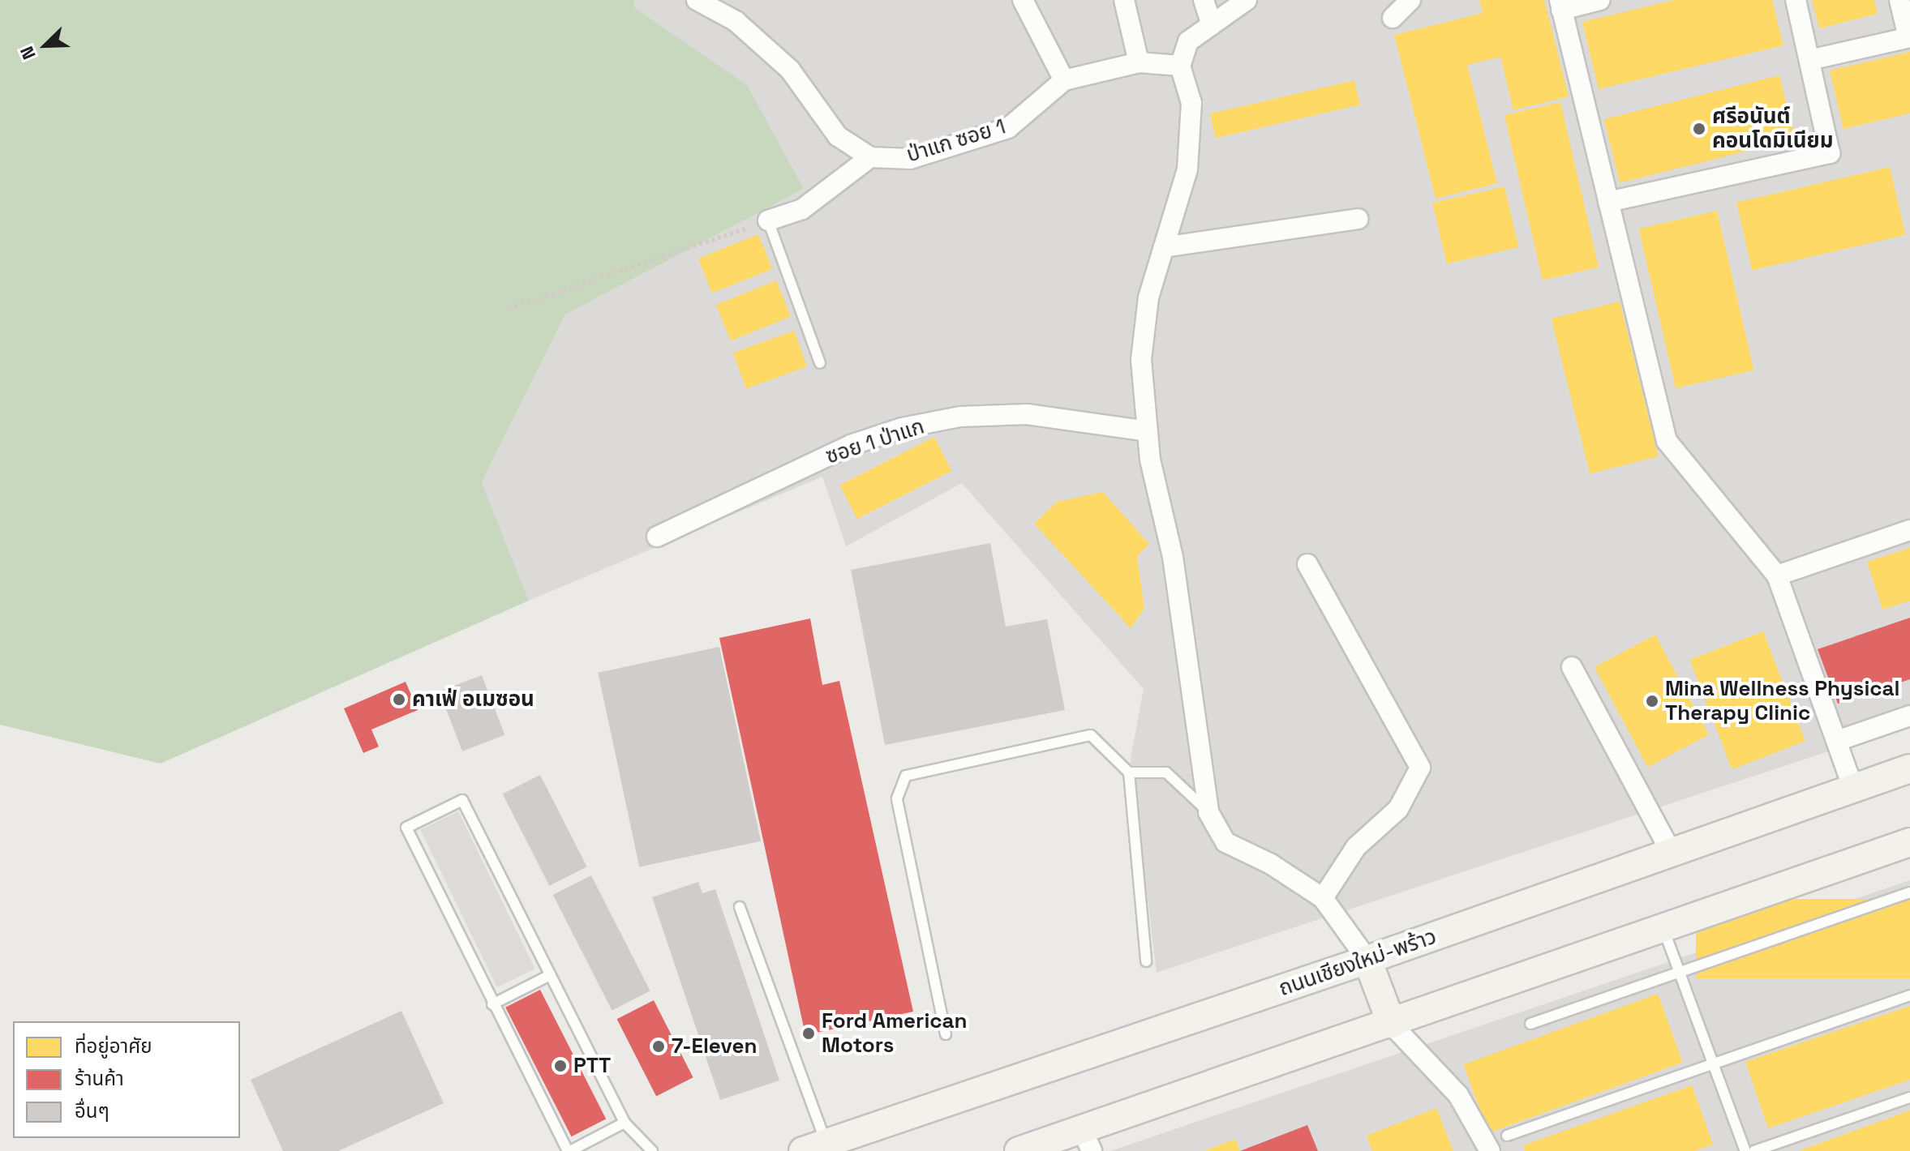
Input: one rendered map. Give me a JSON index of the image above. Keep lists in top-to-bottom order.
{
  "streets": {
    "main road": ["ถนนเชียงใหม่-พร้าว"],
    "street": ["ป่าแก ซอย 1", "ซอย 1 ป่าแก"]
  },
  "places": [
    "ศรีอนันต์ คอนโดมิเนียม",
    "คาเฟ่ อเมซอน",
    "Mina Wellness Physical Therapy Clinic",
    "Ford American Motors",
    "7-Eleven",
    "PTT"
  ],
  "legend": ["ที่อยู่อาศัย", "ร้านค้า", "อื่นๆ"],
  "north": "bottom left"
}
